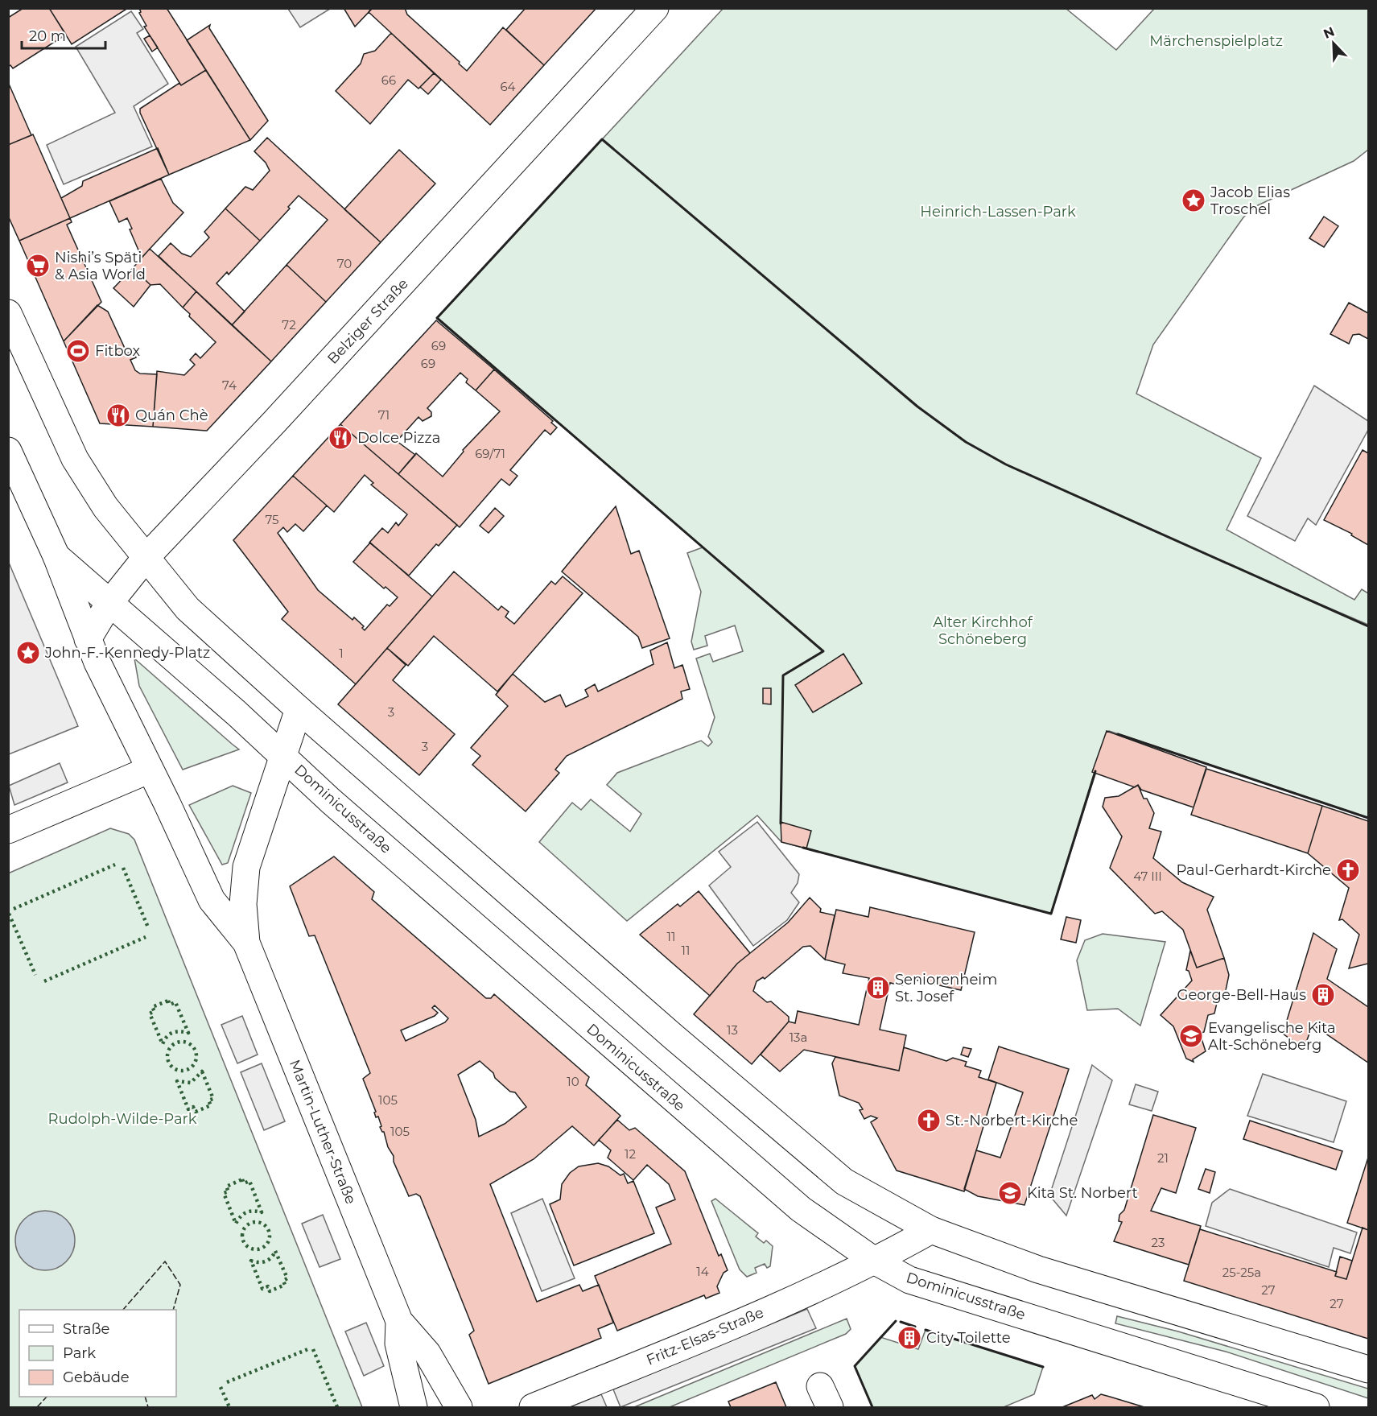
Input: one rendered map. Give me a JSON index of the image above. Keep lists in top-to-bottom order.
{
  "streets": {
    "main road": [
      "Belziger Straße",
      "Dominicusstraße",
      "Martin-Luther-Straße",
      "Fritz-Elsas-Straße"
    ]
  },
  "crossings": [
    ["Belziger Straße", "Dominicusstraße"],
    ["Dominicusstraße", "Martin-Luther-Straße"],
    ["Dominicusstraße", "Fritz-Elsas-Straße"]
  ],
  "parks": [
    "Märchenspielplatz",
    "Heinrich-Lassen-Park",
    "Alter Kirchhof Schöneberg",
    "Rudolph-Wilde-Park"
  ],
  "places": {
    "place": ["Jacob Elias Troschel", "John-F.-Kennedy-Platz"],
    "supermarket": ["Nishi’s Späti & Asia World"],
    "sports": ["Fitbox"],
    "restaurant": ["Quán Chè", "Dolce Pizza"],
    "church": ["Paul-Gerhardt-Kirche", "St.-Norbert-Kirche"],
    "building": ["Seniorenheim St. Josef", "George-Bell-Haus", "City Toilette"],
    "school or university": ["Evangelische Kita Alt-Schöneberg", "Kita St. Norbert"]
  },
  "house_numbers": [
    "66",
    "64",
    "70",
    "72",
    "69",
    "69",
    "74",
    "71",
    "69/71",
    "75",
    "1",
    "3",
    "3",
    "47 III",
    "11",
    "11",
    "13",
    "13a",
    "10",
    "105",
    "105",
    "12",
    "21",
    "23",
    "14",
    "25-25a",
    "27",
    "27"
  ],
  "legend": ["Straße", "Park", "Gebäude"],
  "scale_bar": "20 m",
  "north": "top left"
}
